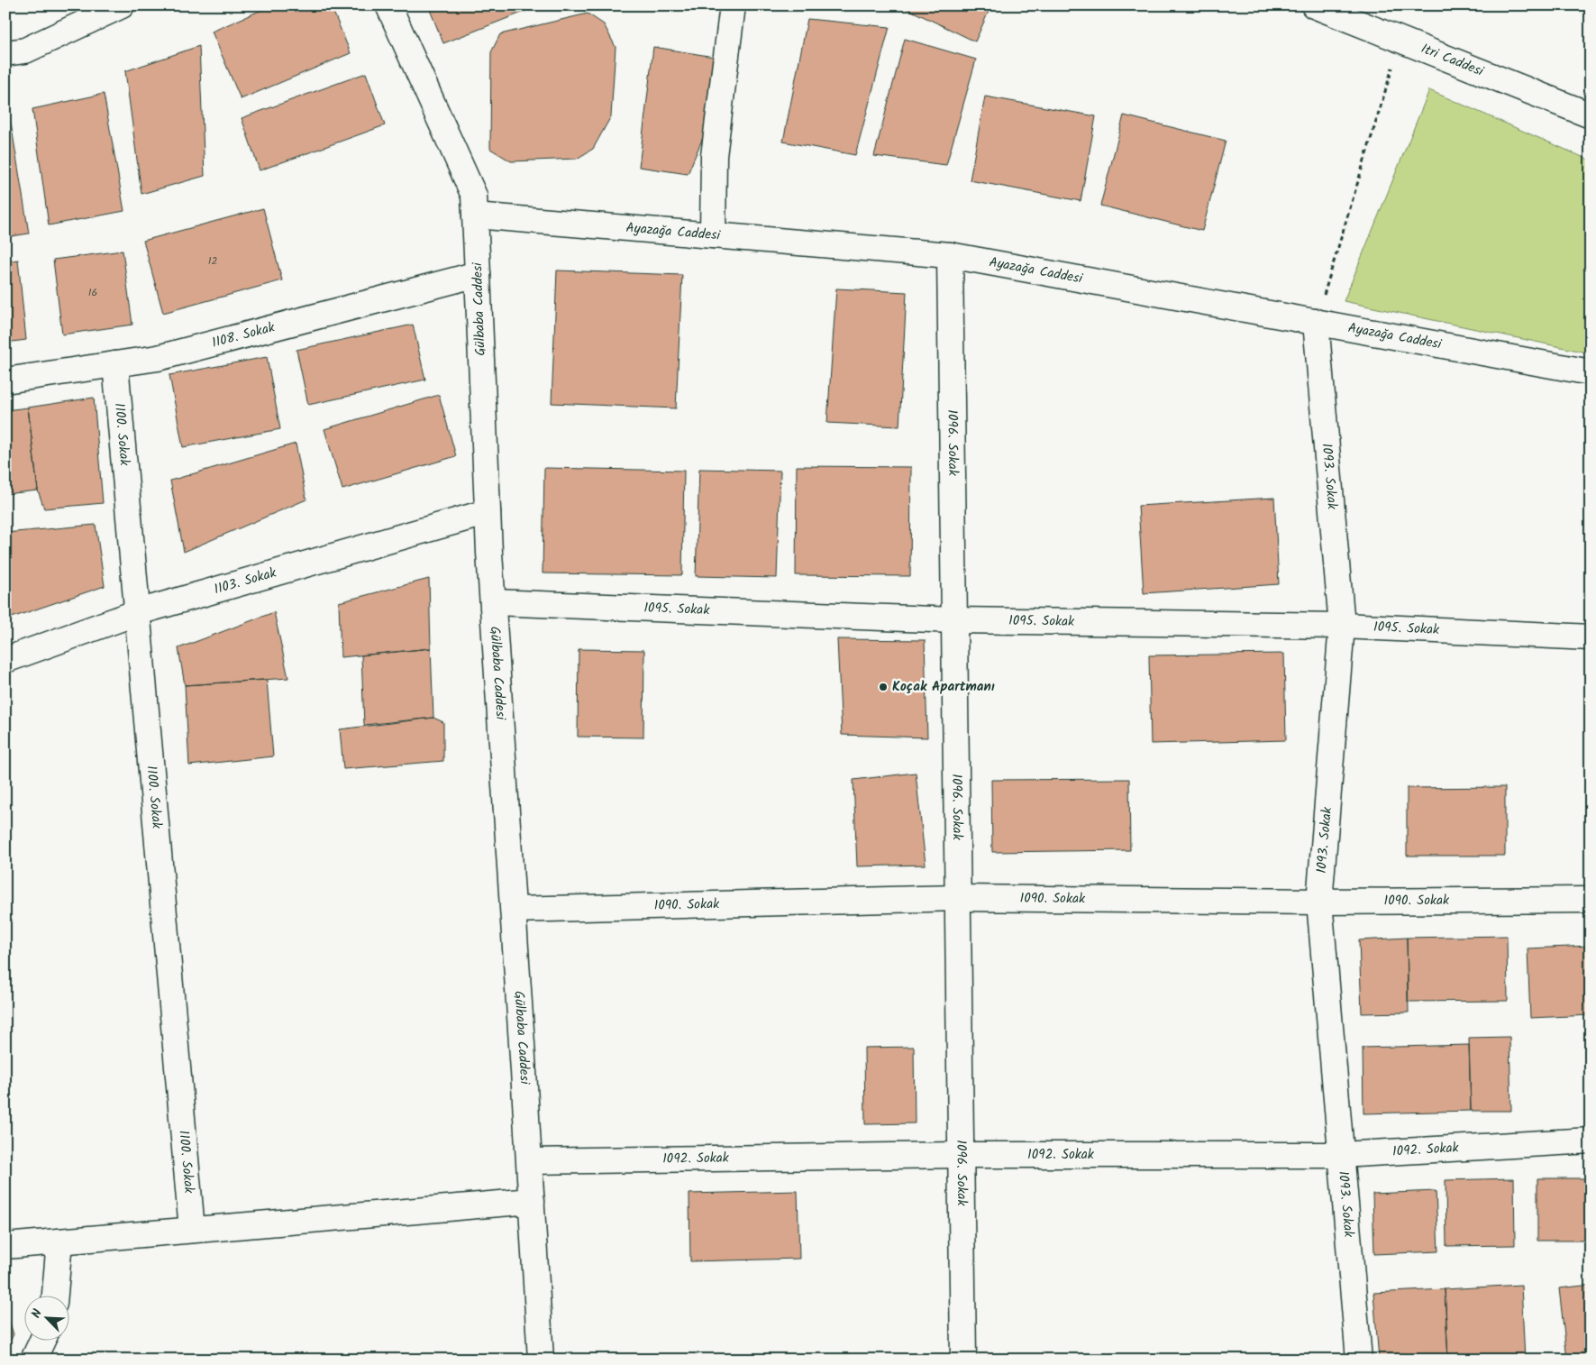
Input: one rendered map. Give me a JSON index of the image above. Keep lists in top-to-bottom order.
{
  "streets": {
    "street": [
      "Itri Caddesi",
      "Ayazağa Caddesi",
      "Gülbaba Caddesi",
      "1108. Sokak",
      "1100. Sokak",
      "1096. Sokak",
      "1093. Sokak",
      "1103. Sokak",
      "1095. Sokak",
      "1090. Sokak",
      "1092. Sokak"
    ]
  },
  "crossings": [
    ["Ayazağa Caddesi", "Gülbaba Caddesi"],
    ["Ayazağa Caddesi", "1096. Sokak"],
    ["Ayazağa Caddesi", "1093. Sokak"],
    ["Gülbaba Caddesi", "1108. Sokak"],
    ["Gülbaba Caddesi", "1103. Sokak"],
    ["Gülbaba Caddesi", "1095. Sokak"],
    ["Gülbaba Caddesi", "1090. Sokak"],
    ["Gülbaba Caddesi", "1092. Sokak"],
    ["1108. Sokak", "1100. Sokak"],
    ["1100. Sokak", "1103. Sokak"],
    ["1096. Sokak", "1095. Sokak"],
    ["1096. Sokak", "1090. Sokak"],
    ["1096. Sokak", "1092. Sokak"],
    ["1093. Sokak", "1095. Sokak"],
    ["1093. Sokak", "1090. Sokak"],
    ["1093. Sokak", "1092. Sokak"]
  ],
  "places": ["Koçak Apartmanı"],
  "house_numbers": ["12", "16"],
  "north": "top left"
}
